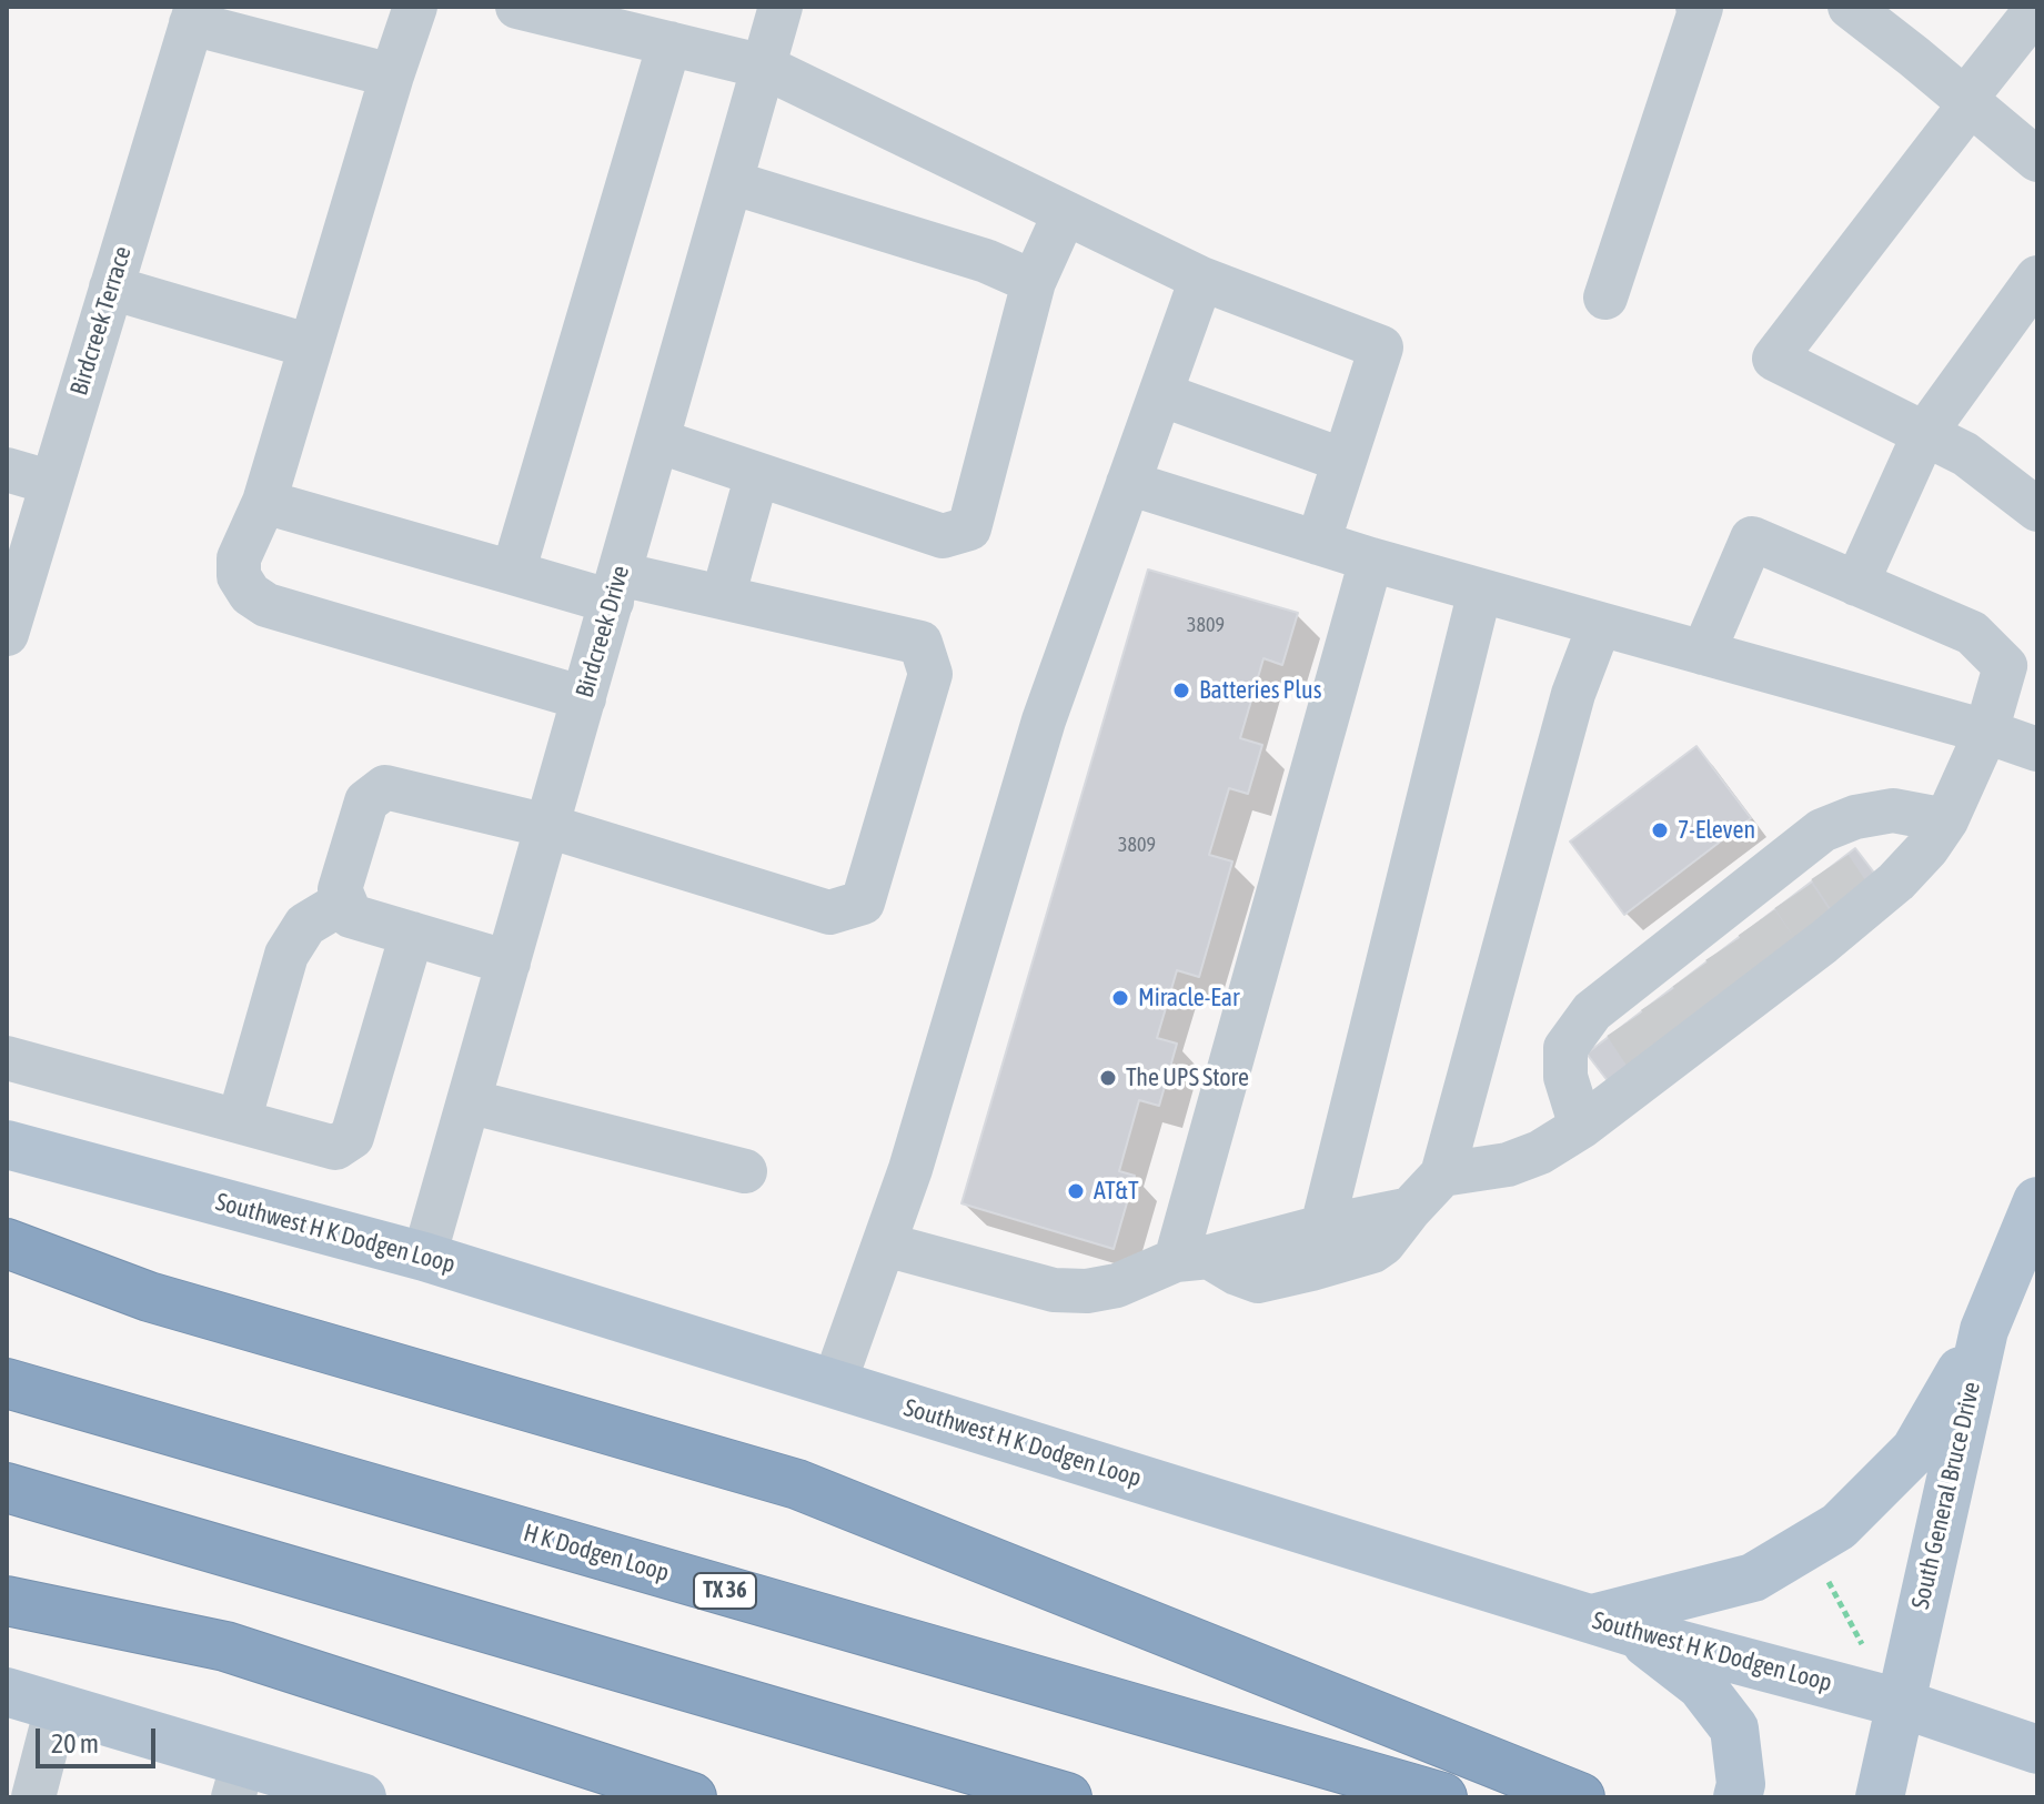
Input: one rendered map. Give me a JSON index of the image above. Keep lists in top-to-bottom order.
{
  "streets": {
    "highway": ["H K Dodgen Loop", "TX 36"],
    "main road": ["Southwest H K Dodgen Loop", "South General Bruce Drive"],
    "street": ["Birdcreek Terrace", "Birdcreek Drive"]
  },
  "crossings": [
    ["Birdcreek Drive", "Southwest H K Dodgen Loop"],
    ["Southwest H K Dodgen Loop", "South General Bruce Drive"]
  ],
  "places": [
    "Batteries Plus",
    "7-Eleven",
    "Miracle-Ear",
    "The UPS Store",
    "AT&T"
  ],
  "house_numbers": ["3809", "3809"],
  "scale_bar": "20 m"
}
